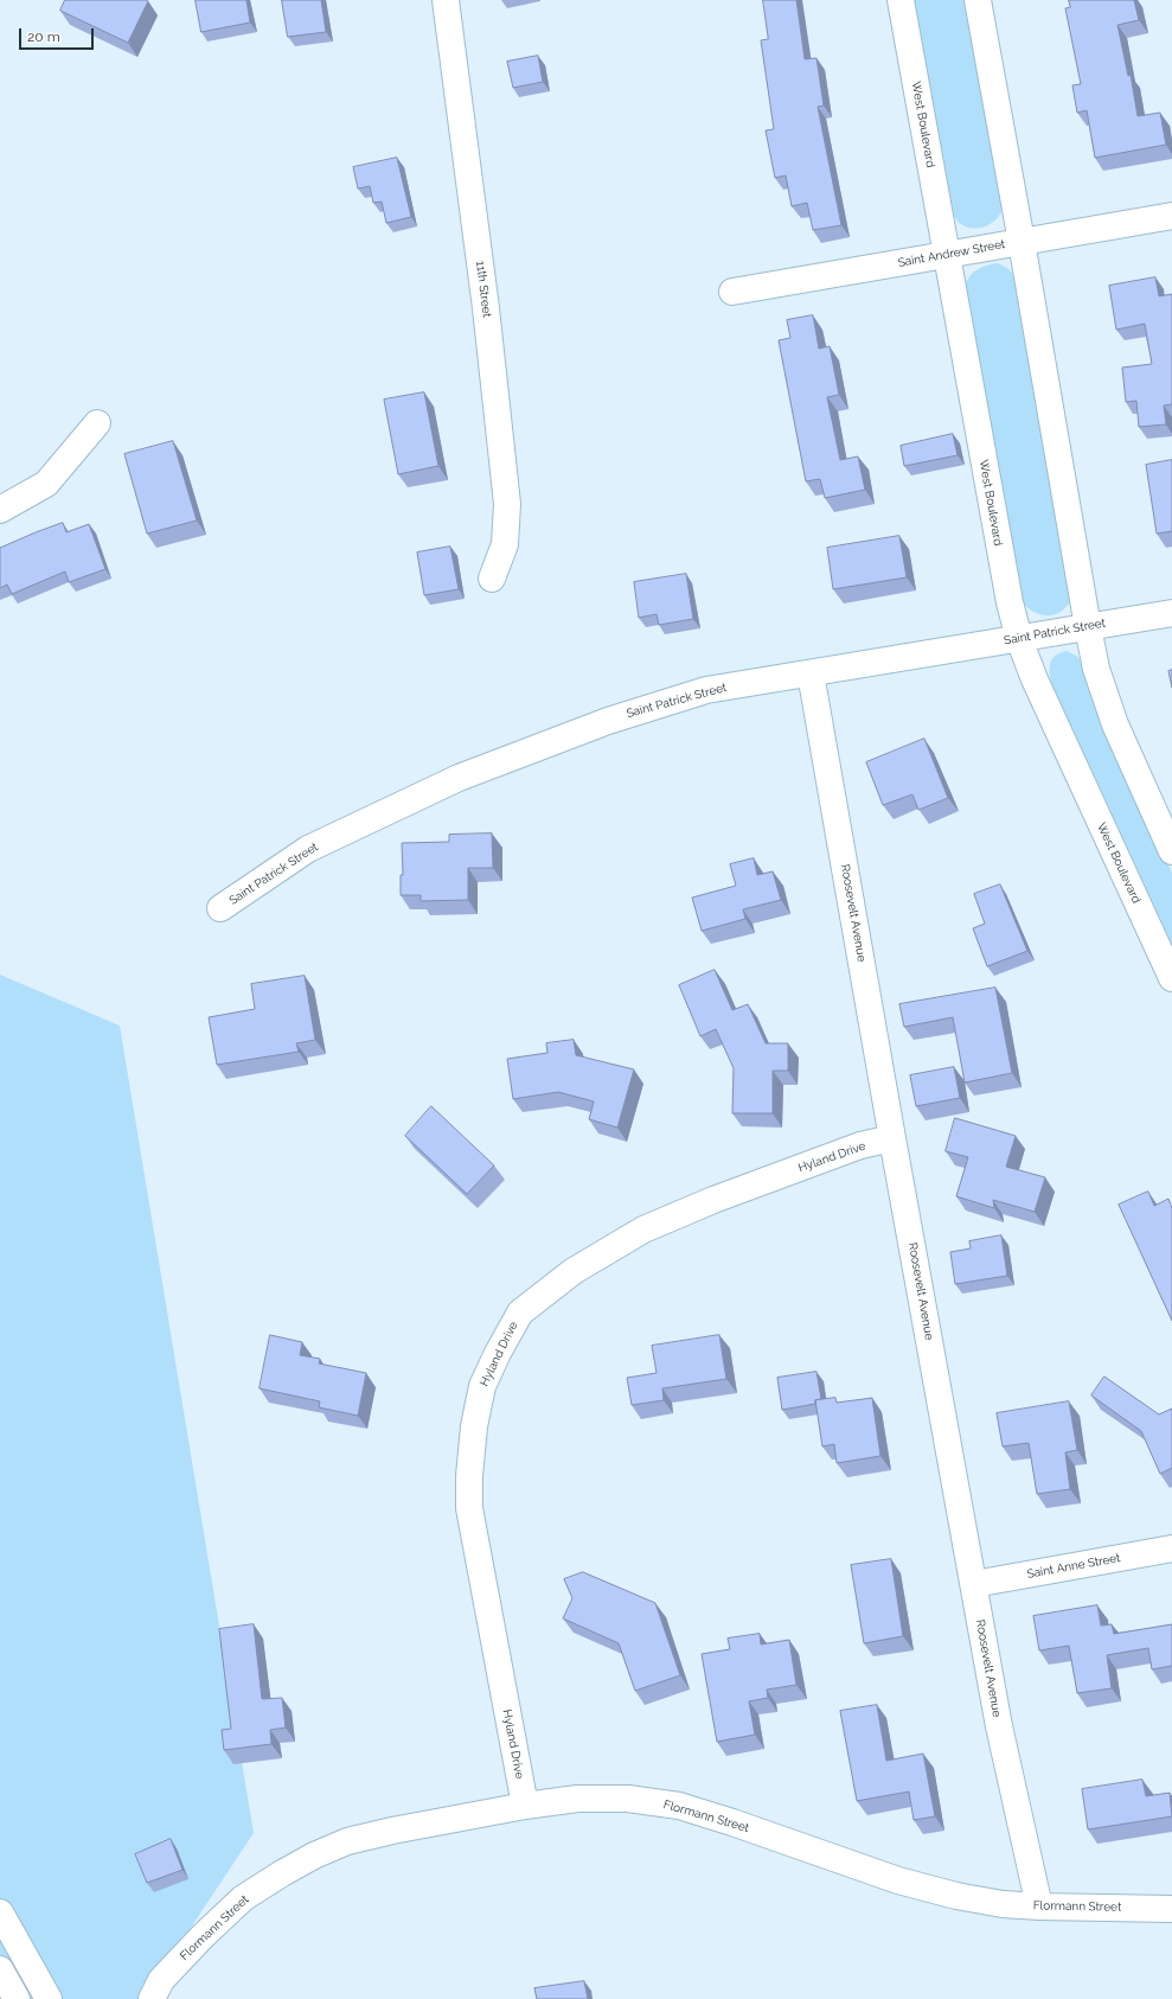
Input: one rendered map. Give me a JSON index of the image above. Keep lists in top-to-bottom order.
{
  "streets": {
    "street": [
      "West Boulevard",
      "Saint Andrew Street",
      "11th Street",
      "Saint Patrick Street",
      "Roosevelt Avenue",
      "Hyland Drive",
      "Saint Anne Street",
      "Flormann Street"
    ]
  },
  "crossings": [
    ["West Boulevard", "Saint Andrew Street"],
    ["West Boulevard", "Saint Patrick Street"],
    ["Saint Patrick Street", "Roosevelt Avenue"],
    ["Roosevelt Avenue", "Hyland Drive"],
    ["Roosevelt Avenue", "Saint Anne Street"],
    ["Roosevelt Avenue", "Flormann Street"],
    ["Hyland Drive", "Flormann Street"]
  ],
  "scale_bar": "20 m"
}
